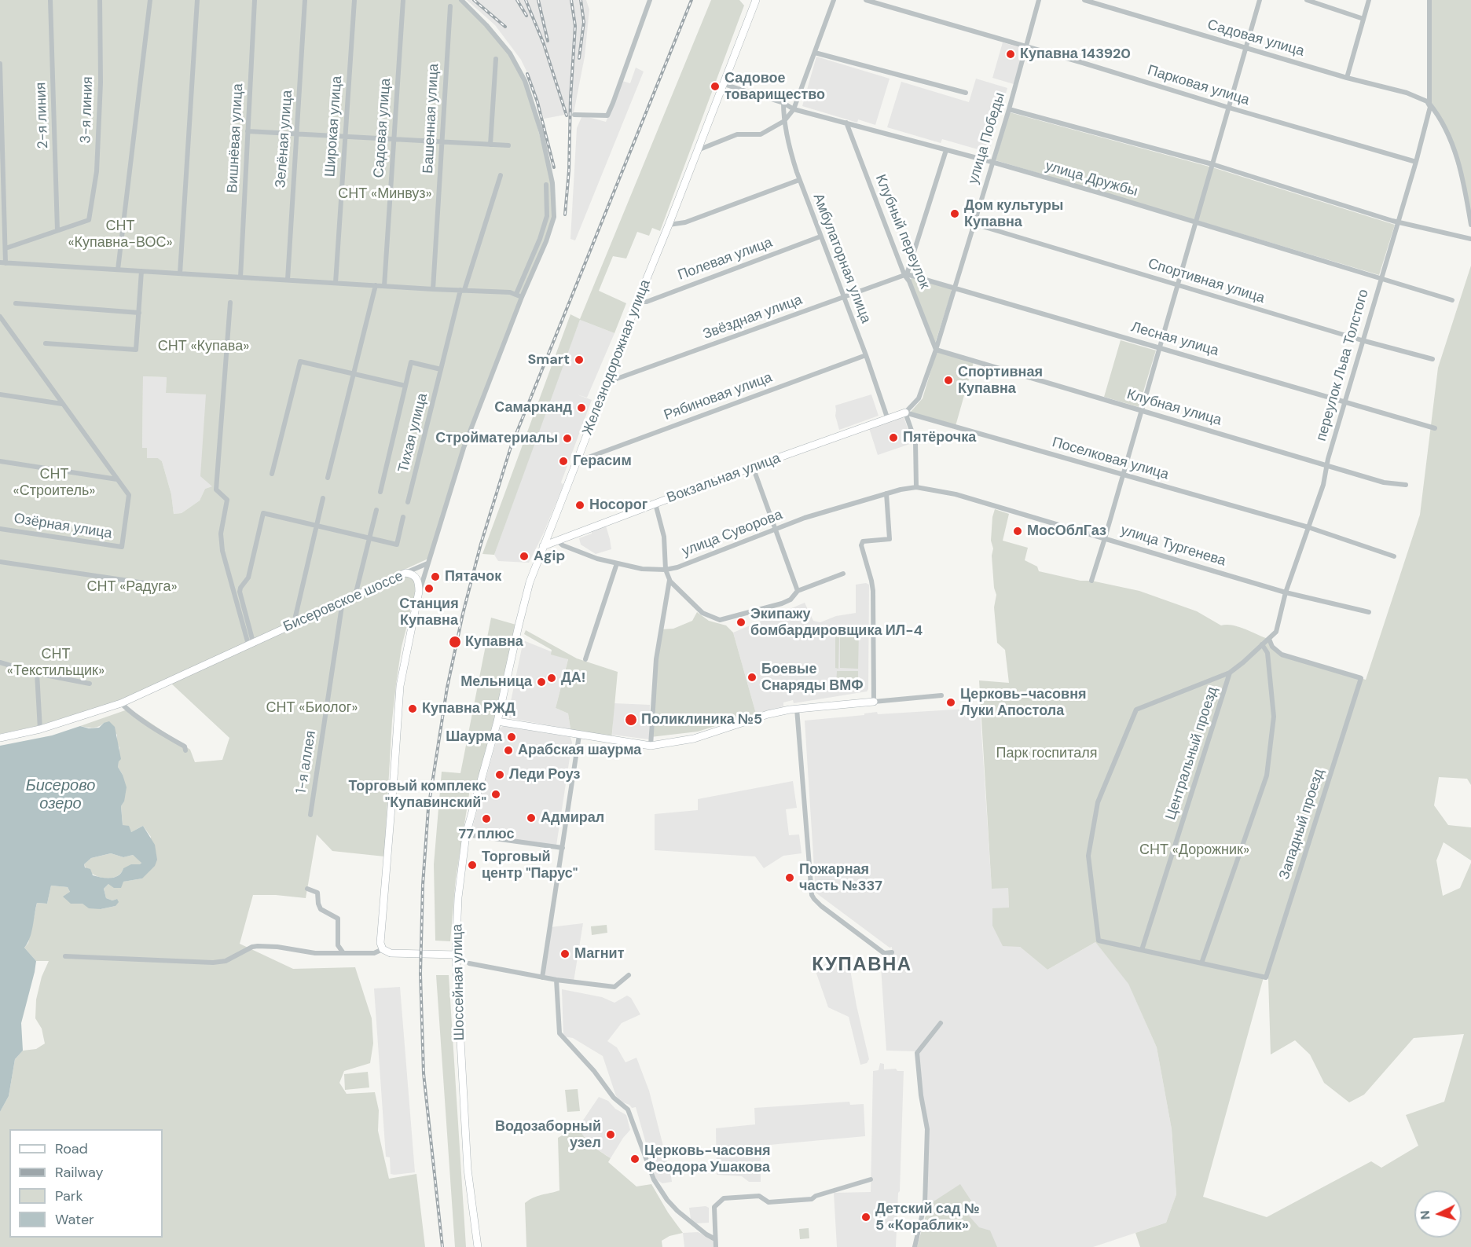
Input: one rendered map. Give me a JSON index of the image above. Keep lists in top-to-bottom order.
{
  "streets": {
    "main road": [
      "Железнодорожная улица",
      "Вокзальная улица",
      "Бисеровское шоссе",
      "Шоссейная улица"
    ],
    "street": [
      "Садовая улица",
      "Парковая улица",
      "3-я линия",
      "2-я линия",
      "Башенная улица",
      "Широкая улица",
      "Вишнёвая улица",
      "улица Победы",
      "Зелёная улица",
      "улица Дружбы",
      "Клубный переулок",
      "Амбулаторная улица",
      "Полевая улица",
      "Спортивная улица",
      "Звёздная улица",
      "Лесная улица",
      "переулок Льва Толстого",
      "Рябиновая улица",
      "Клубная улица",
      "Тихая улица",
      "Поселковая улица",
      "Озёрная улица",
      "улица Суворова",
      "улица Тургенева",
      "Центральный проезд",
      "1-я аллея",
      "Западный проезд"
    ]
  },
  "crossings": [
    ["Садовая улица", "переулок Льва Толстого"],
    ["Парковая улица", "улица Победы"],
    ["Парковая улица", "переулок Льва Толстого"],
    ["3-я линия", "2-я линия"],
    ["улица Победы", "улица Дружбы"],
    ["улица Победы", "Клубный переулок"],
    ["улица Победы", "Спортивная улица"],
    ["улица Победы", "Лесная улица"],
    ["улица Победы", "Клубная улица"],
    ["улица Победы", "Поселковая улица"],
    ["улица Победы", "Вокзальная улица"],
    ["улица Дружбы", "Клубный переулок"],
    ["улица Дружбы", "Амбулаторная улица"],
    ["улица Дружбы", "Железнодорожная улица"],
    ["улица Дружбы", "переулок Льва Толстого"],
    ["Клубный переулок", "Звёздная улица"],
    ["Клубный переулок", "Лесная улица"],
    ["Клубный переулок", "Клубная улица"],
    ["Амбулаторная улица", "Полевая улица"],
    ["Амбулаторная улица", "Звёздная улица"],
    ["Амбулаторная улица", "Рябиновая улица"],
    ["Амбулаторная улица", "Вокзальная улица"],
    ["Полевая улица", "Железнодорожная улица"],
    ["Спортивная улица", "переулок Льва Толстого"],
    ["Звёздная улица", "Лесная улица"],
    ["Звёздная улица", "Железнодорожная улица"],
    ["Лесная улица", "переулок Льва Толстого"],
    ["Железнодорожная улица", "Рябиновая улица"],
    ["Железнодорожная улица", "Вокзальная улица"],
    ["Железнодорожная улица", "Шоссейная улица"],
    ["переулок Льва Толстого", "Клубная улица"],
    ["переулок Льва Толстого", "Поселковая улица"],
    ["переулок Льва Толстого", "улица Тургенева"],
    ["переулок Льва Толстого", "Западный проезд"],
    ["Поселковая улица", "Вокзальная улица"],
    ["Вокзальная улица", "улица Суворова"],
    ["улица Суворова", "улица Тургенева"],
    ["Бисеровское шоссе", "1-я аллея"]
  ],
  "districts": ["КУПАВНА"],
  "water": ["Бисерово озеро"],
  "parks": [
    "СНТ «Минвуз»",
    "СНТ «Купавна-ВОС»",
    "СНТ «Купава»",
    "СНТ «Строитель»",
    "СНТ «Радуга»",
    "СНТ «Текстильщик»",
    "СНТ «Биолог»",
    "Парк госпиталя",
    "СНТ «Дорожник»"
  ],
  "places": [
    "Купавна 143920",
    "Садовое товарищество",
    "Дом культуры Купавна",
    "Smart",
    "Спортивная Купавна",
    "Самарканд",
    "Пятёрочка",
    "Стройматериалы",
    "Герасим",
    "Носорог",
    "МосОблГаз",
    "Agip",
    "Пятачок",
    "Станция Купавна",
    "Экипажу бомбардировщика ИЛ-4",
    "Купавна",
    "Боевые Снаряды ВМФ",
    "ДА!",
    "Мельница",
    "Церковь-часовня Луки Апостола",
    "Купавна РЖД",
    "Поликлиника №5",
    "Шаурма",
    "Арабская шаурма",
    "Леди Роуз",
    "Торговый комплекс \"Купавинский\"",
    "Адмирал",
    "77 плюс",
    "Торговый центр \"Парус\"",
    "Пожарная часть №337",
    "Магнит",
    "Водозаборный узел",
    "Церковь-часовня Феодора Ушакова",
    "Детский сад № 5 «Кораблик»"
  ],
  "legend": [
    "Road",
    "Railway",
    "Park",
    "Water"
  ],
  "north": "left"
}
